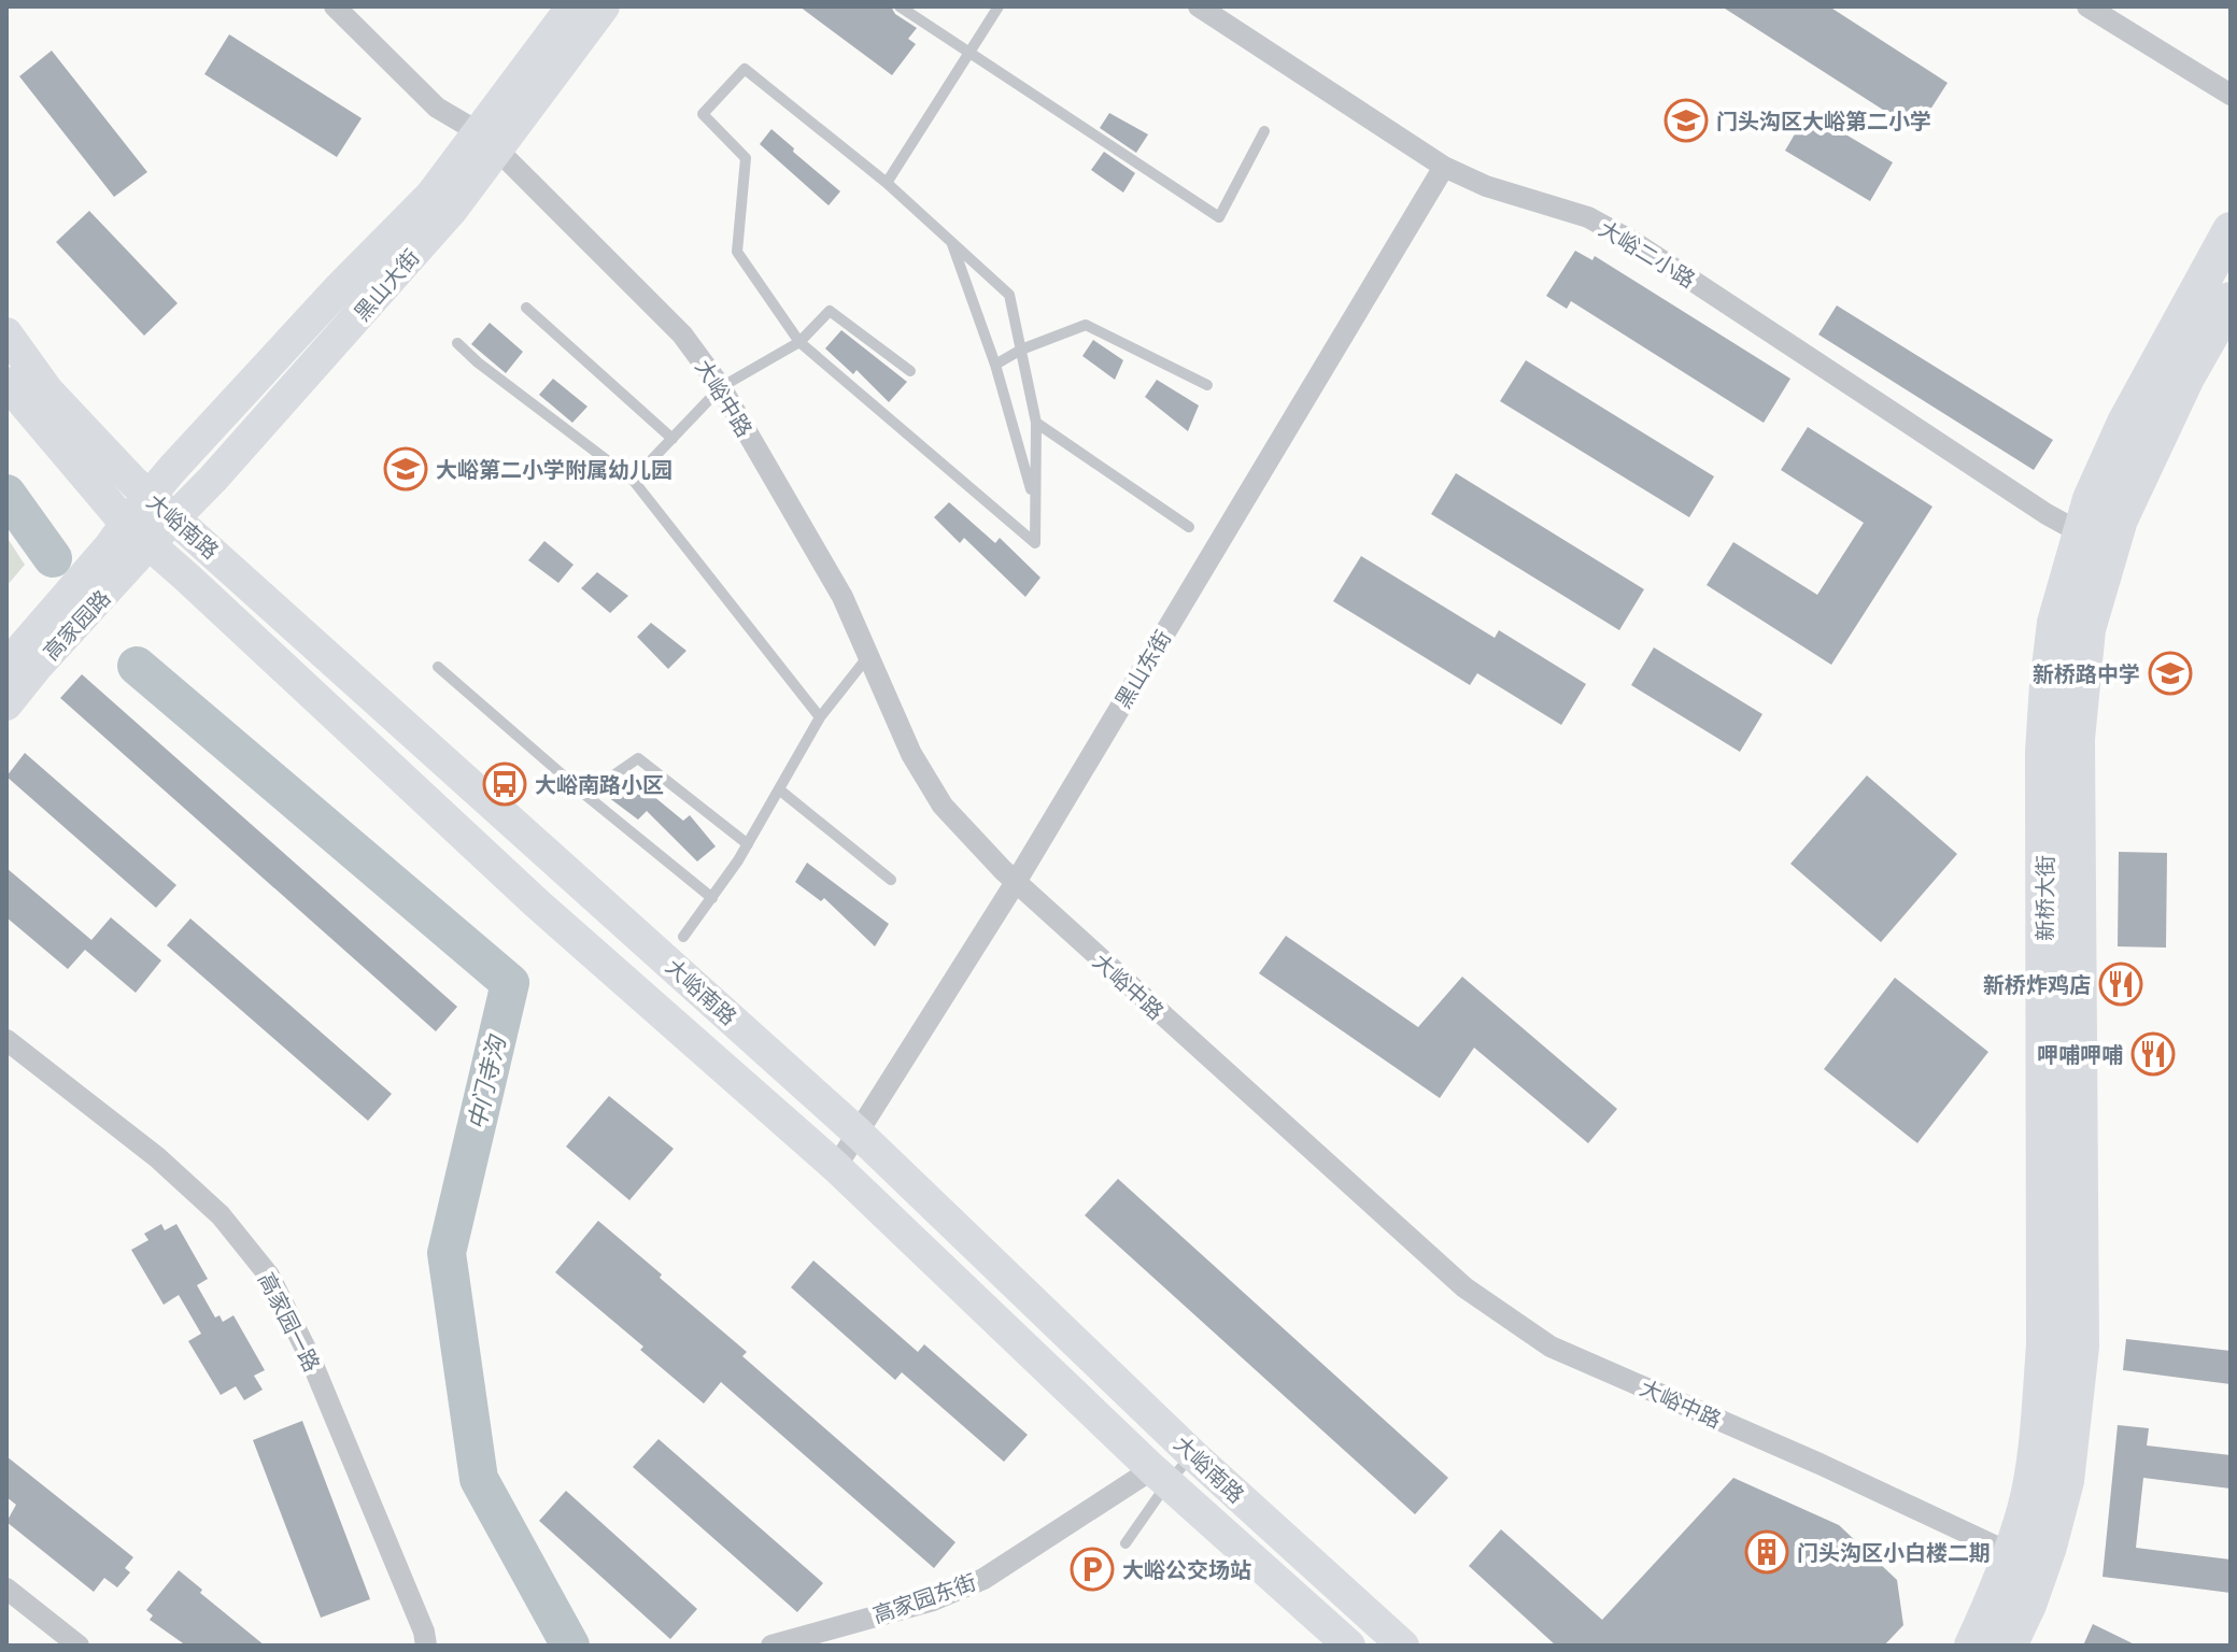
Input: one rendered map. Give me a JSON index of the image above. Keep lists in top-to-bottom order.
{
  "streets": {
    "main road": [
      "黑山大街",
      "大峪南路",
      "高家园路",
      "新桥大街"
    ],
    "street": [
      "大峪二小路",
      "大峪中路",
      "黑山东街",
      "高家园一路",
      "高家园东街"
    ]
  },
  "crossings": [
    ["大峪二小路", "黑山东街"],
    ["大峪二小路", "新桥大街"],
    ["黑山大街", "大峪中路"],
    ["黑山大街", "大峪南路"],
    ["黑山大街", "高家园路"],
    ["大峪中路", "黑山东街"],
    ["大峪中路", "新桥大街"],
    ["大峪南路", "高家园路"],
    ["大峪南路", "黑山东街"],
    ["大峪南路", "高家园东街"]
  ],
  "water": ["中门寺沟"],
  "places": {
    "school or university": ["门头沟区大峪第二小学", "大峪第二小学附属幼儿园", "新桥路中学"],
    "bus stop": ["大峪南路小区"],
    "restaurant": ["新桥炸鸡店", "呷哺呷哺"],
    "building": ["门头沟区小白楼二期"],
    "parking": ["大峪公交场站"]
  }
}
